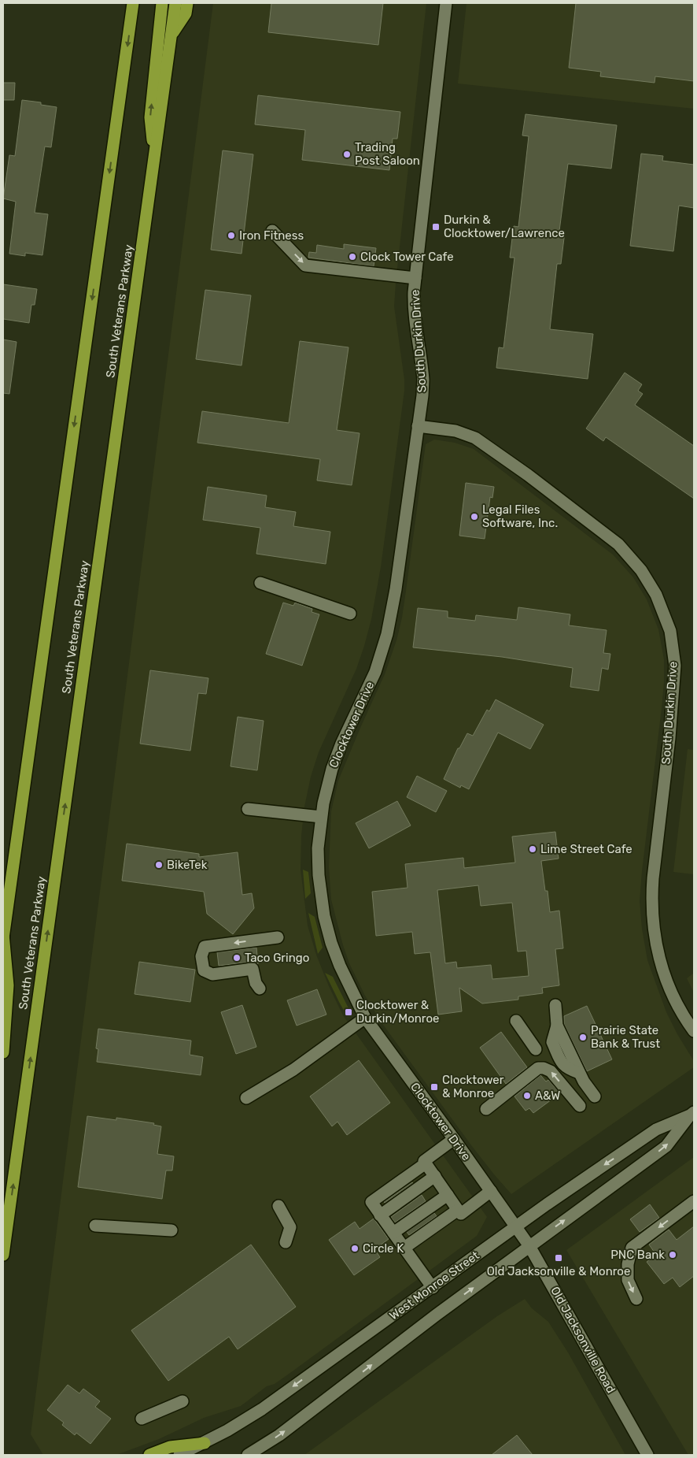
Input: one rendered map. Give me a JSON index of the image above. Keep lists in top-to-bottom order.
{
  "streets": {
    "highway": ["South Veterans Parkway"],
    "street": [
      "South Durkin Drive",
      "Clocktower Drive",
      "West Monroe Street",
      "Old Jacksonville Road"
    ]
  },
  "crossings": [
    ["South Durkin Drive", "Clocktower Drive"],
    ["Clocktower Drive", "West Monroe Street"],
    ["Clocktower Drive", "Old Jacksonville Road"],
    ["West Monroe Street", "Old Jacksonville Road"]
  ],
  "places": {
    "other": [
      "Trading Post Saloon",
      "Iron Fitness",
      "Clock Tower Cafe",
      "Legal Files Software, Inc.",
      "Lime Street Cafe",
      "BikeTek",
      "Taco Gringo",
      "Prairie State Bank & Trust",
      "A&W",
      "Circle K",
      "PNC Bank"
    ],
    "transit": [
      "Durkin & Clocktower/Lawrence",
      "Clocktower & Durkin/Monroe",
      "Clocktower & Monroe",
      "Old Jacksonville & Monroe"
    ]
  }
}
